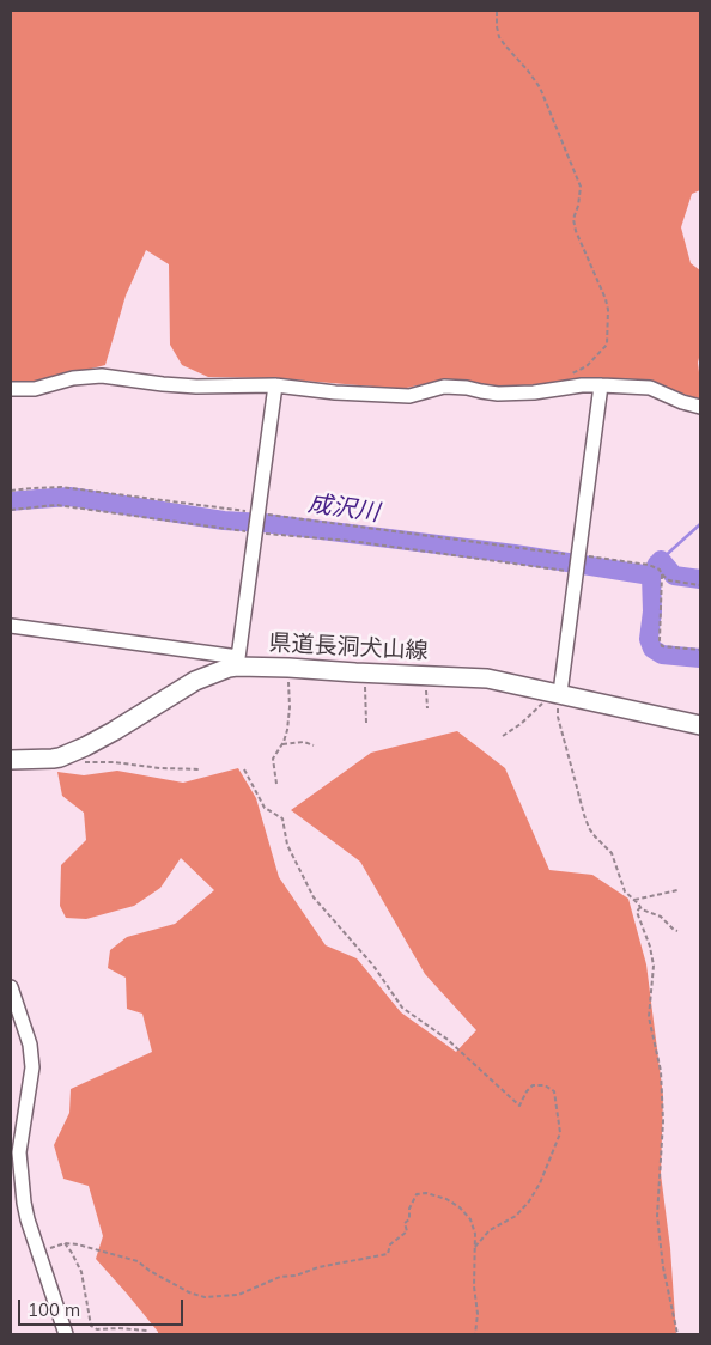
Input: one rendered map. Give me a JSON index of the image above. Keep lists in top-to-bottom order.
{
  "streets": {
    "main road": ["県道長洞犬山線"]
  },
  "water": ["成沢川"],
  "scale_bar": "100 m"
}
